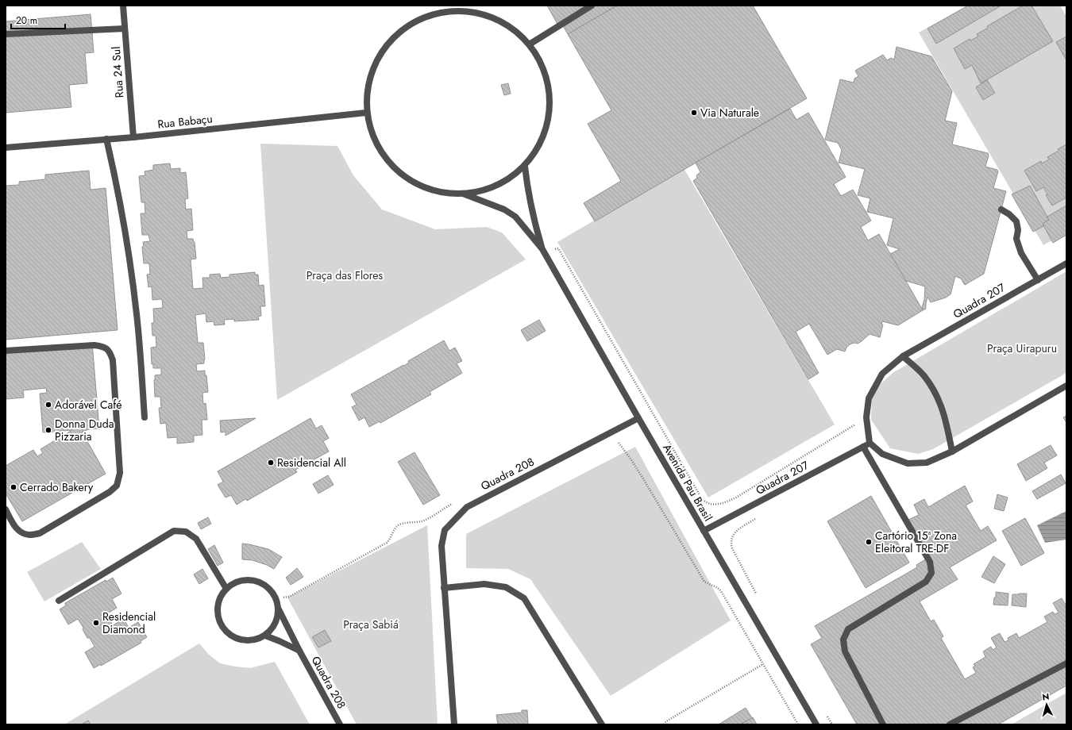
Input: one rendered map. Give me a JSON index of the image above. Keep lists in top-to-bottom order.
{
  "streets": {
    "street": [
      "Rua 24 Sul",
      "Rua Babaçu",
      "Quadra 207",
      "Quadra 208",
      "Avenida Pau Brasil"
    ]
  },
  "crossings": [
    ["Rua 24 Sul", "Rua Babaçu"],
    ["Quadra 207", "Avenida Pau Brasil"],
    ["Quadra 208", "Avenida Pau Brasil"]
  ],
  "parks": ["Praça das Flores", "Praça Uirapuru", "Praça Sabiá"],
  "places": [
    "Via Naturale",
    "Adorável Café",
    "Donna Duda Pizzaria",
    "Residencial All",
    "Cerrado Bakery",
    "Cartório 15ª Zona Eleitoral TRE-DF",
    "Residencial Diamond"
  ],
  "scale_bar": "20 m",
  "north": "top"
}
